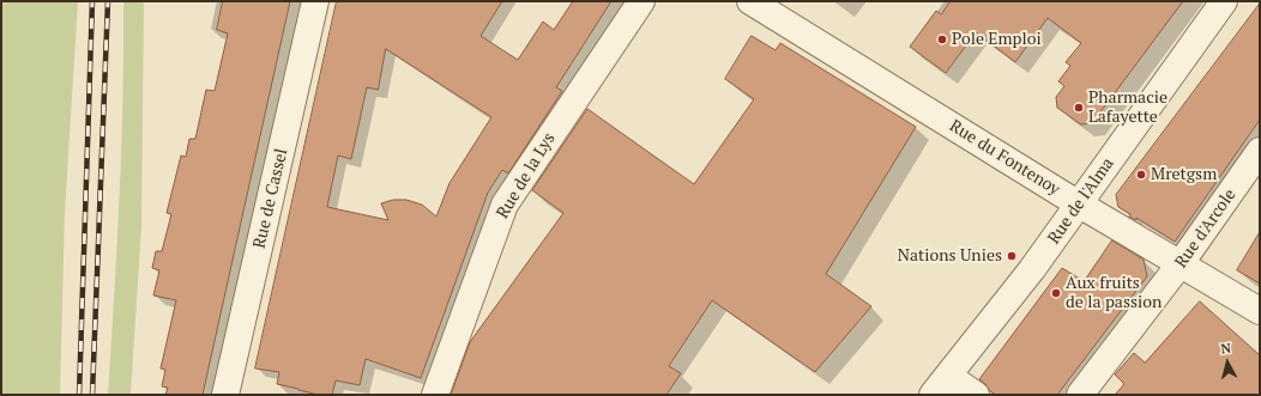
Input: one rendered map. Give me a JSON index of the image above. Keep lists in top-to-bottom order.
{
  "streets": {
    "street": [
      "Rue du Fontenoy",
      "Rue de la Lys",
      "Rue de Cassel",
      "Rue de l'Alma",
      "Rue d'Arcole"
    ]
  },
  "crossings": [
    ["Rue du Fontenoy", "Rue de l'Alma"],
    ["Rue du Fontenoy", "Rue d'Arcole"]
  ],
  "places": [
    "Pole Emploi",
    "Pharmacie Lafayette",
    "Mretgsm",
    "Nations Unies",
    "Aux fruits de la passion"
  ],
  "north": "top"
}
